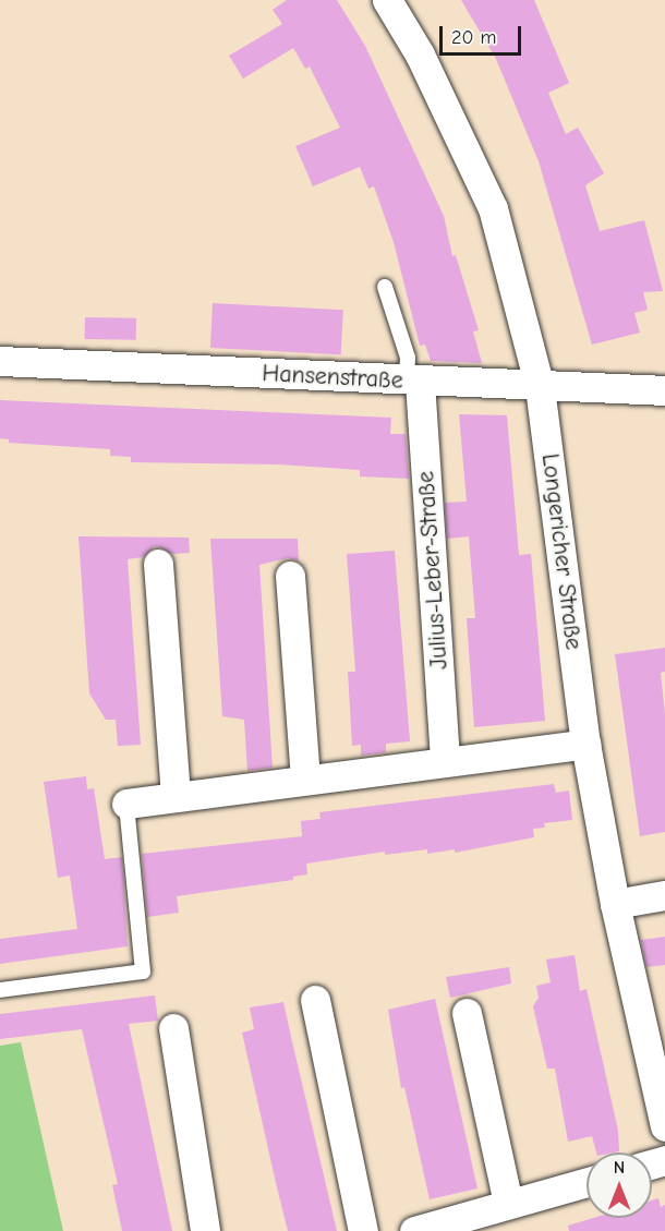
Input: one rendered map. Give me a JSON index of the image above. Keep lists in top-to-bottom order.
{
  "streets": {
    "street": ["Hansenstraße", "Longericher Straße", "Julius-Leber-Straße"]
  },
  "crossings": [
    ["Hansenstraße", "Longericher Straße"],
    ["Hansenstraße", "Julius-Leber-Straße"]
  ],
  "scale_bar": "20 m",
  "north": "top"
}
